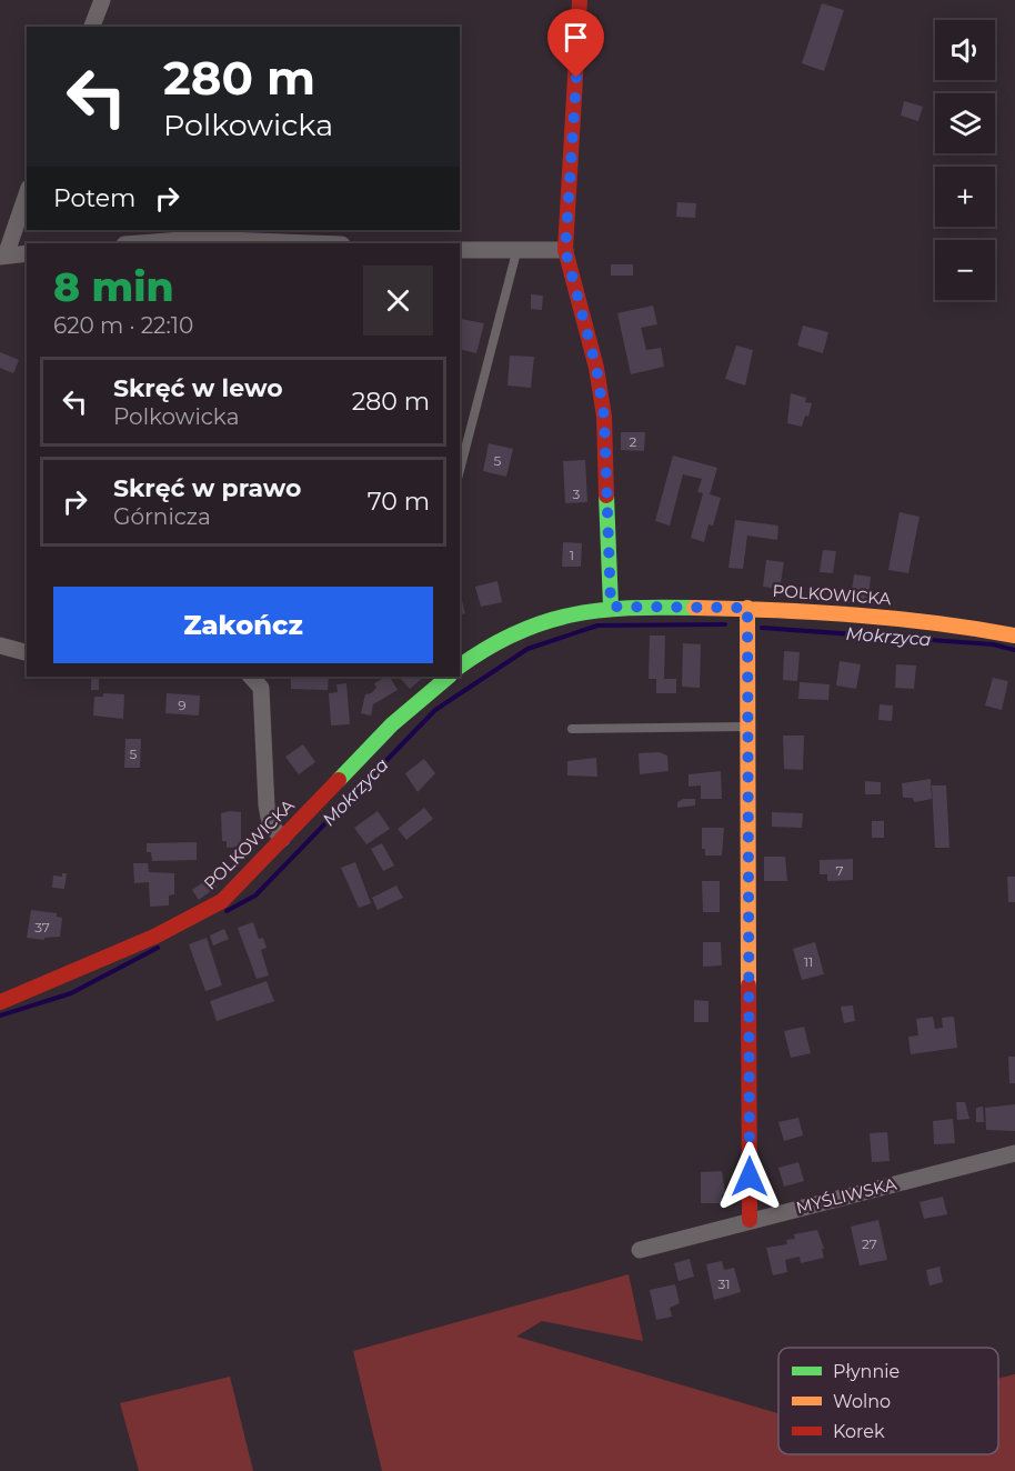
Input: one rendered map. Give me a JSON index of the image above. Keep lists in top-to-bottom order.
{
  "streets": {
    "street": ["POLKOWICKA", "MYŚLIWSKA"]
  },
  "water": ["Mokrzyca"],
  "house_numbers": [
    "2",
    "5",
    "3",
    "1",
    "9",
    "5",
    "7",
    "37",
    "11",
    "27",
    "31"
  ],
  "legend": ["Płynnie", "Wolno", "Korek"],
  "page": {
    "map_buttons": ["+", "−"],
    "turn": ["280 m", "Polkowicka"],
    "then": "Potem",
    "heading": ["8 min", "620 m · 22:10"],
    "list": [
      {
        "name": "Skręć w lewo",
        "note": "Polkowicka",
        "value": "280 m"
      },
      {
        "name": "Skręć w prawo",
        "note": "Górnicza",
        "value": "70 m"
      }
    ],
    "buttons": "Zakończ"
  }
}
